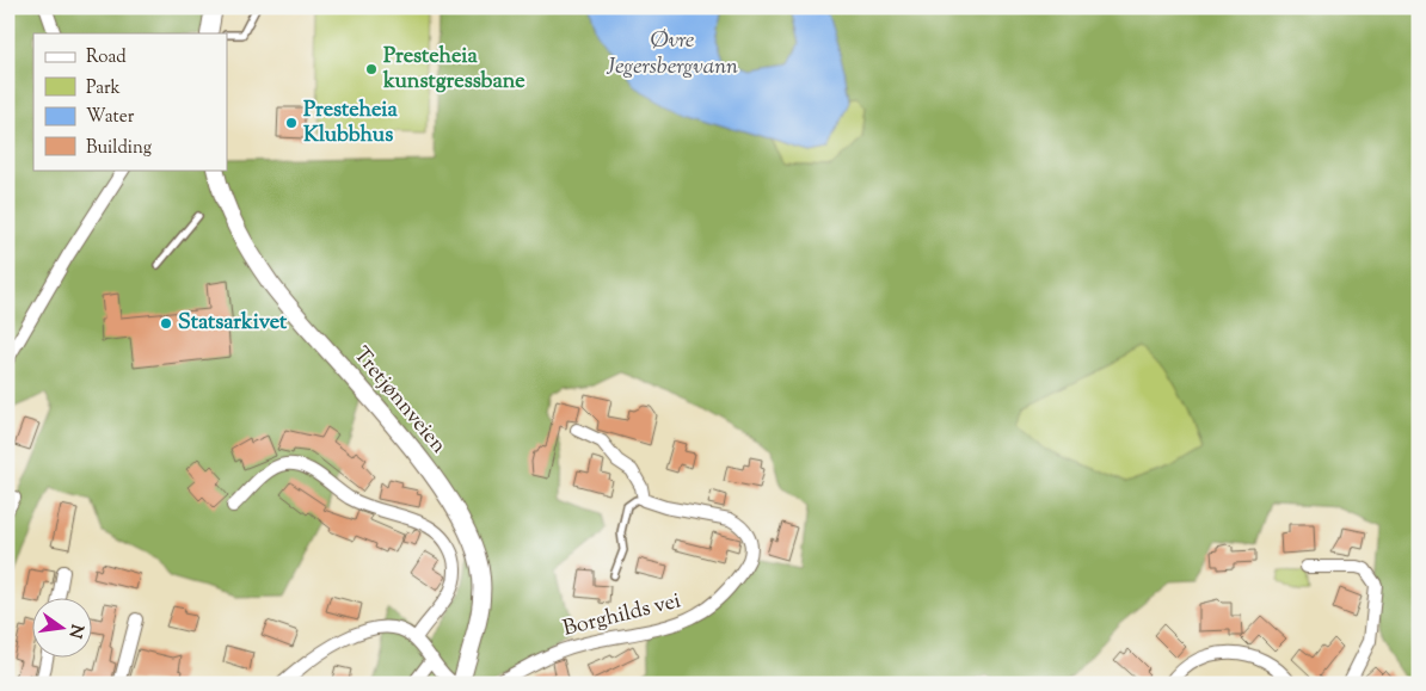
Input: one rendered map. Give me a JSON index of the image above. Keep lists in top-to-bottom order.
{
  "streets": {
    "street": ["Tretjønnveien", "Borghilds vei"]
  },
  "water": ["Øvre Jegersbergvann"],
  "places": ["Presteheia kunstgressbane", "Presteheia Klubbhus", "Statsarkivet"],
  "legend": [
    "Road",
    "Park",
    "Water",
    "Building"
  ],
  "north": "right"
}
